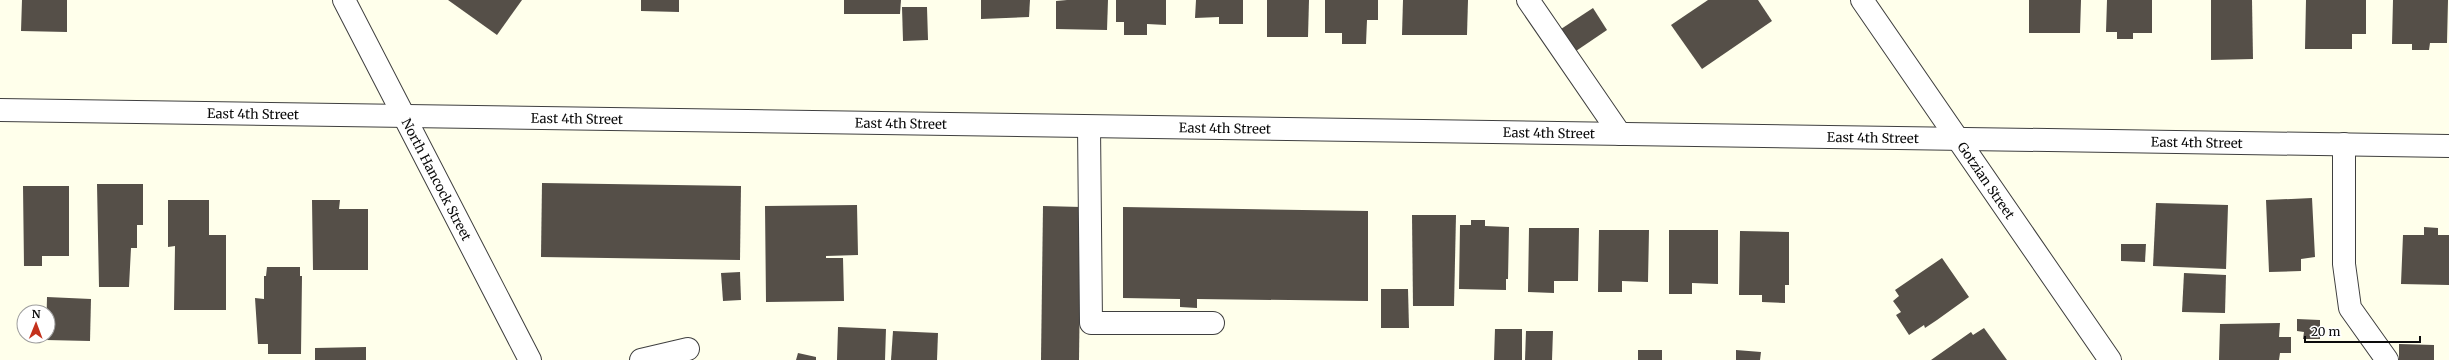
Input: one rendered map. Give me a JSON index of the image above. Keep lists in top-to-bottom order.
{
  "streets": {
    "street": ["East 4th Street", "North Hancock Street", "Gotzian Street"]
  },
  "crossings": [
    ["East 4th Street", "North Hancock Street"],
    ["East 4th Street", "Gotzian Street"]
  ],
  "scale_bar": "20 m",
  "north": "top"
}
